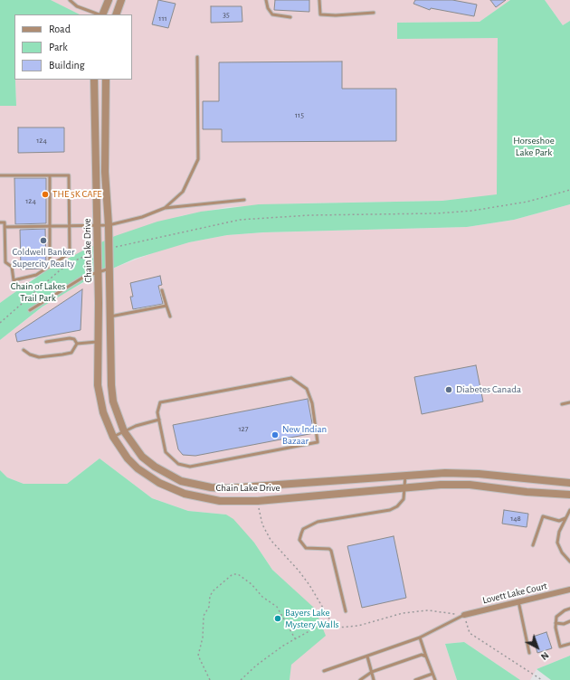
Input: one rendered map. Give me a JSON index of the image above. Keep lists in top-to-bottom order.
{
  "streets": {
    "street": ["Chain Lake Drive", "Lovett Lake Court"]
  },
  "parks": ["Horseshoe Lake Park", "Chain of Lakes Trail Park"],
  "places": [
    "THE 5K CAFE",
    "Coldwell Banker Supercity Realty",
    "Diabetes Canada",
    "New Indian Bazaar",
    "Bayers Lake Mystery Walls"
  ],
  "house_numbers": [
    "35",
    "111",
    "115",
    "124",
    "124",
    "127",
    "148"
  ],
  "legend": ["Road", "Park", "Building"],
  "north": "bottom right"
}
